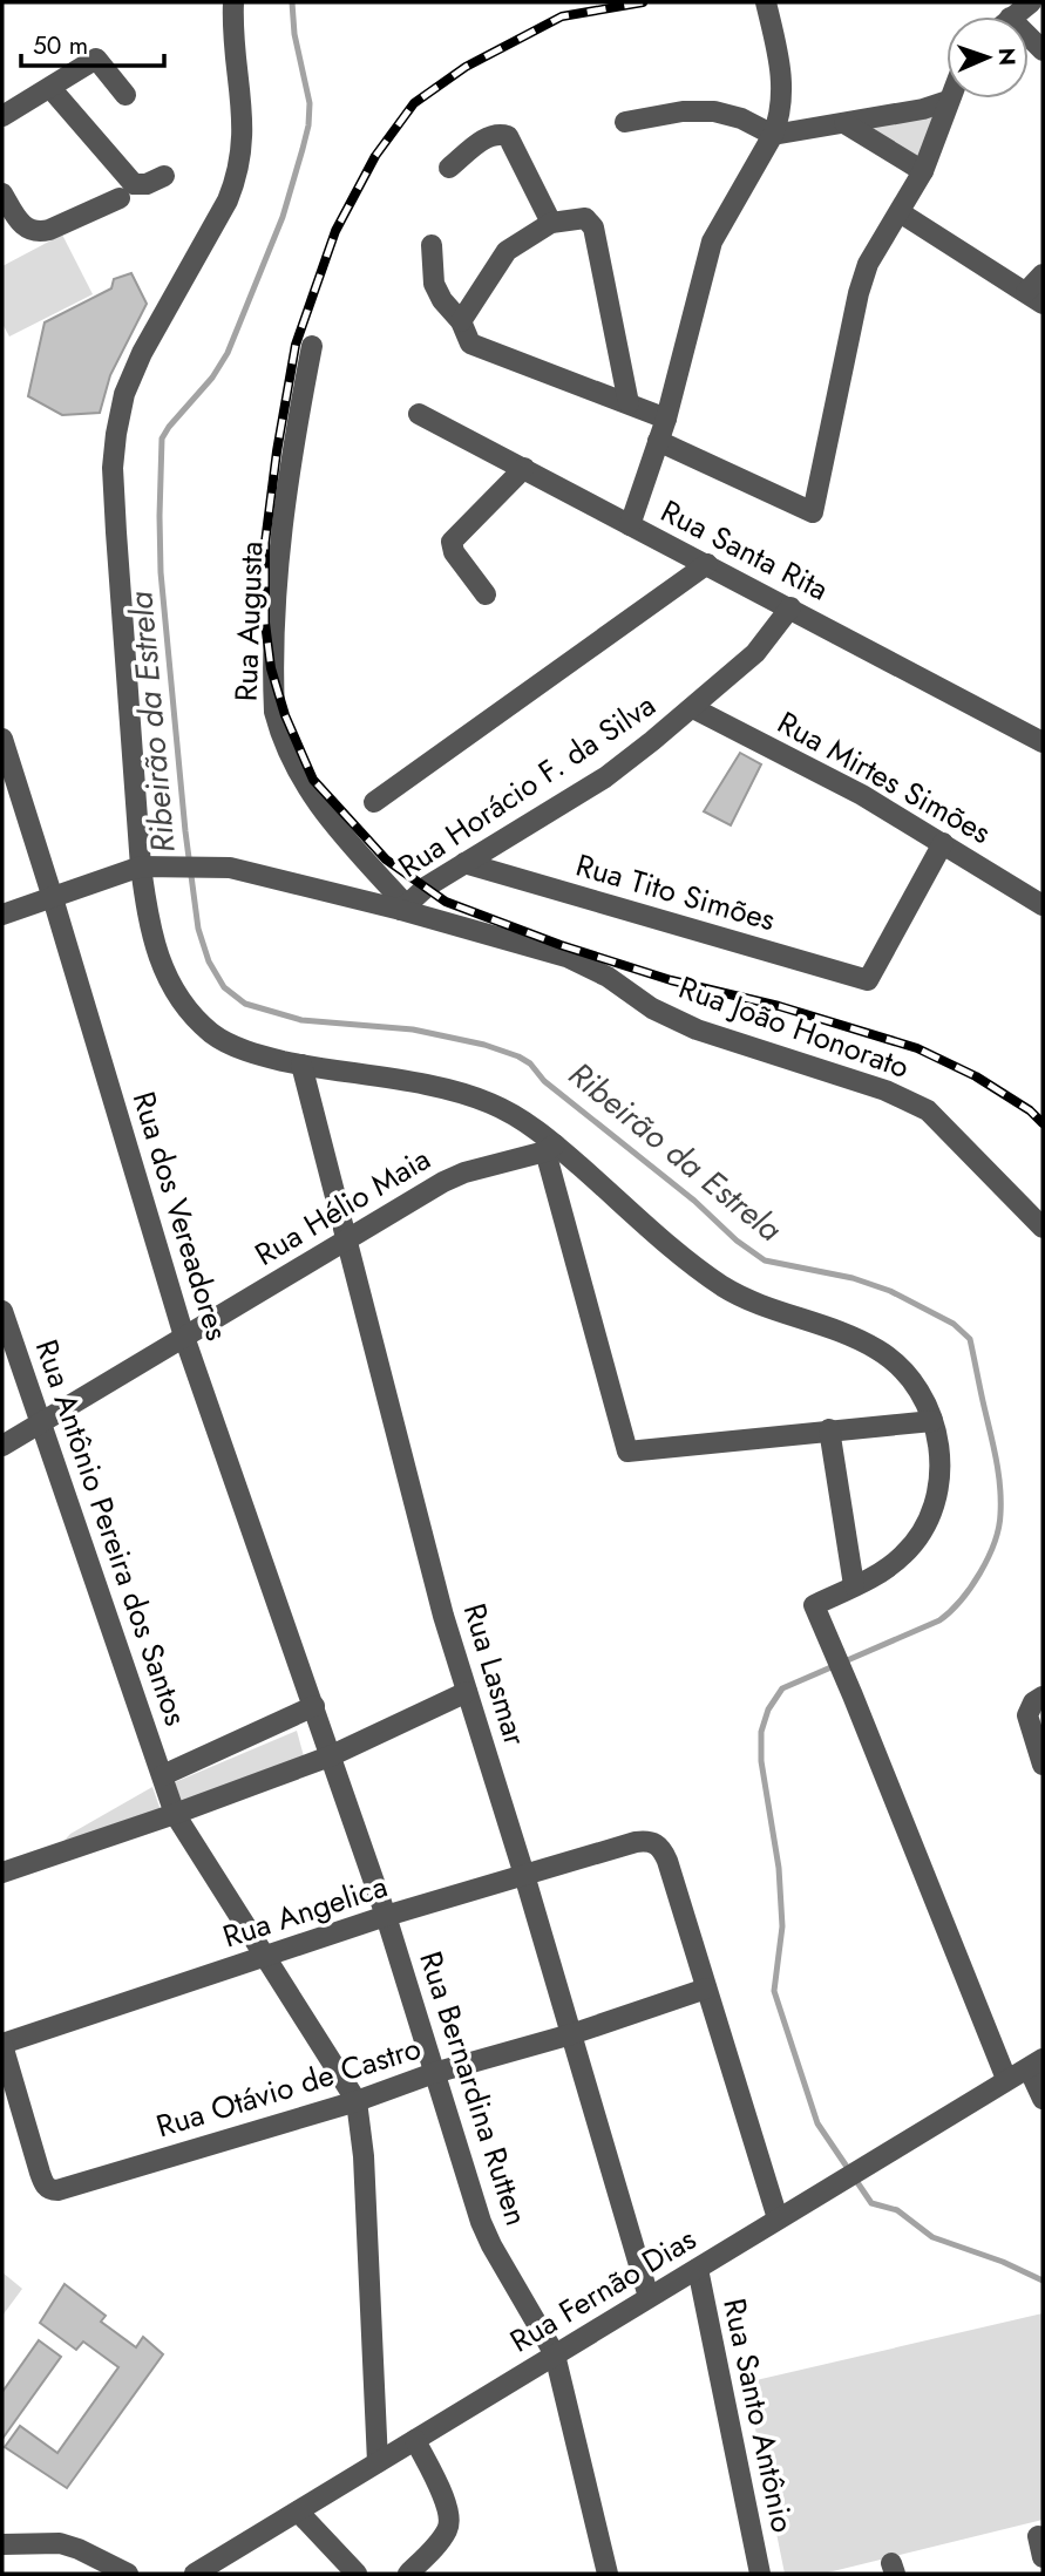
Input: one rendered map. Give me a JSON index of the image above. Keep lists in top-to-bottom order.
{
  "streets": {
    "street": [
      "Rua Santa Rita",
      "Rua Augusta",
      "Rua Mirtes Simões",
      "Rua Horácio F. da Silva",
      "Rua Tito Simões",
      "Rua João Honorato",
      "Rua Hélio Maia",
      "Rua dos Vereadores",
      "Rua Antônio Pereira dos Santos",
      "Rua Lasmar",
      "Rua Angelica",
      "Rua Otávio de Castro",
      "Rua Bernardina Rutten",
      "Rua Fernão Dias",
      "Rua Santo Antônio"
    ]
  },
  "crossings": [
    ["Rua Santa Rita", "Rua Horácio F. da Silva"],
    ["Rua Augusta", "Rua Horácio F. da Silva"],
    ["Rua Augusta", "Rua João Honorato"],
    ["Rua Mirtes Simões", "Rua Horácio F. da Silva"],
    ["Rua Mirtes Simões", "Rua Tito Simões"],
    ["Rua Horácio F. da Silva", "Rua Tito Simões"],
    ["Rua Horácio F. da Silva", "Rua João Honorato"],
    ["Rua Hélio Maia", "Rua dos Vereadores"],
    ["Rua Hélio Maia", "Rua Antônio Pereira dos Santos"],
    ["Rua Hélio Maia", "Rua Lasmar"],
    ["Rua dos Vereadores", "Rua Bernardina Rutten"],
    ["Rua Antônio Pereira dos Santos", "Rua Angelica"],
    ["Rua Antônio Pereira dos Santos", "Rua Otávio de Castro"],
    ["Rua Lasmar", "Rua Angelica"],
    ["Rua Lasmar", "Rua Otávio de Castro"],
    ["Rua Lasmar", "Rua Fernão Dias"],
    ["Rua Angelica", "Rua Otávio de Castro"],
    ["Rua Angelica", "Rua Bernardina Rutten"],
    ["Rua Otávio de Castro", "Rua Bernardina Rutten"],
    ["Rua Bernardina Rutten", "Rua Fernão Dias"],
    ["Rua Fernão Dias", "Rua Santo Antônio"]
  ],
  "water": ["Ribeirão da Estrela"],
  "scale_bar": "50 m",
  "north": "right"
}
